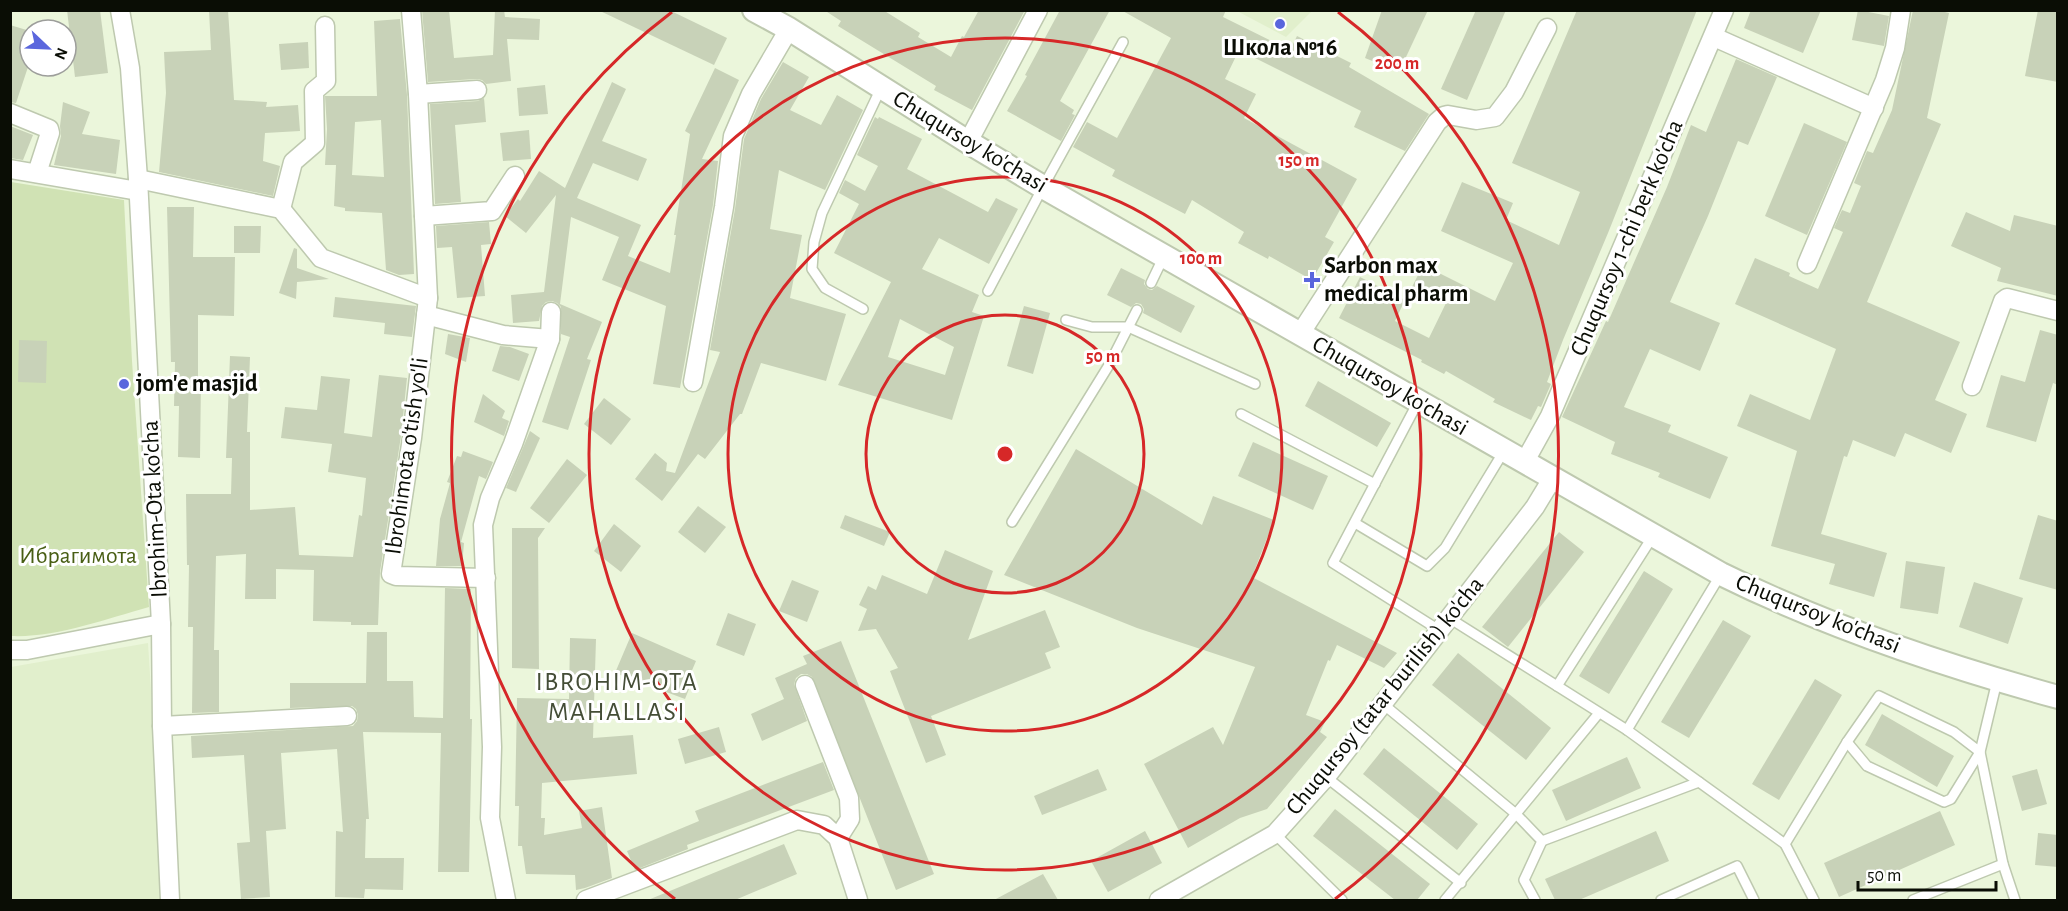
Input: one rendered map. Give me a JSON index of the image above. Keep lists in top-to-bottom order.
{
  "streets": {
    "street": [
      "Chuqursoy ko'chasi",
      "Chuqursoy 1-chi berk ko'cha",
      "Ibrohimota o'tish yo'li",
      "Ibrohim-Ota ko'cha",
      "Chuqursoy (tatar burilish) ko'cha"
    ]
  },
  "crossings": [
    ["Chuqursoy ko'chasi", "Chuqursoy 1-chi berk ko'cha"],
    ["Chuqursoy ko'chasi", "Chuqursoy (tatar burilish) ko'cha"]
  ],
  "districts": ["IBROHIM-OTA MAHALLASI"],
  "parks": ["Ибрагимота"],
  "places": {
    "other": ["Школа №16", "jom'e masjid"],
    "health": ["Sarbon max medical pharm"]
  },
  "scale_bar": "50 m",
  "north": "bottom right",
  "rings": [
    "200 m",
    "150 m",
    "100 m",
    "50 m"
  ]
}
